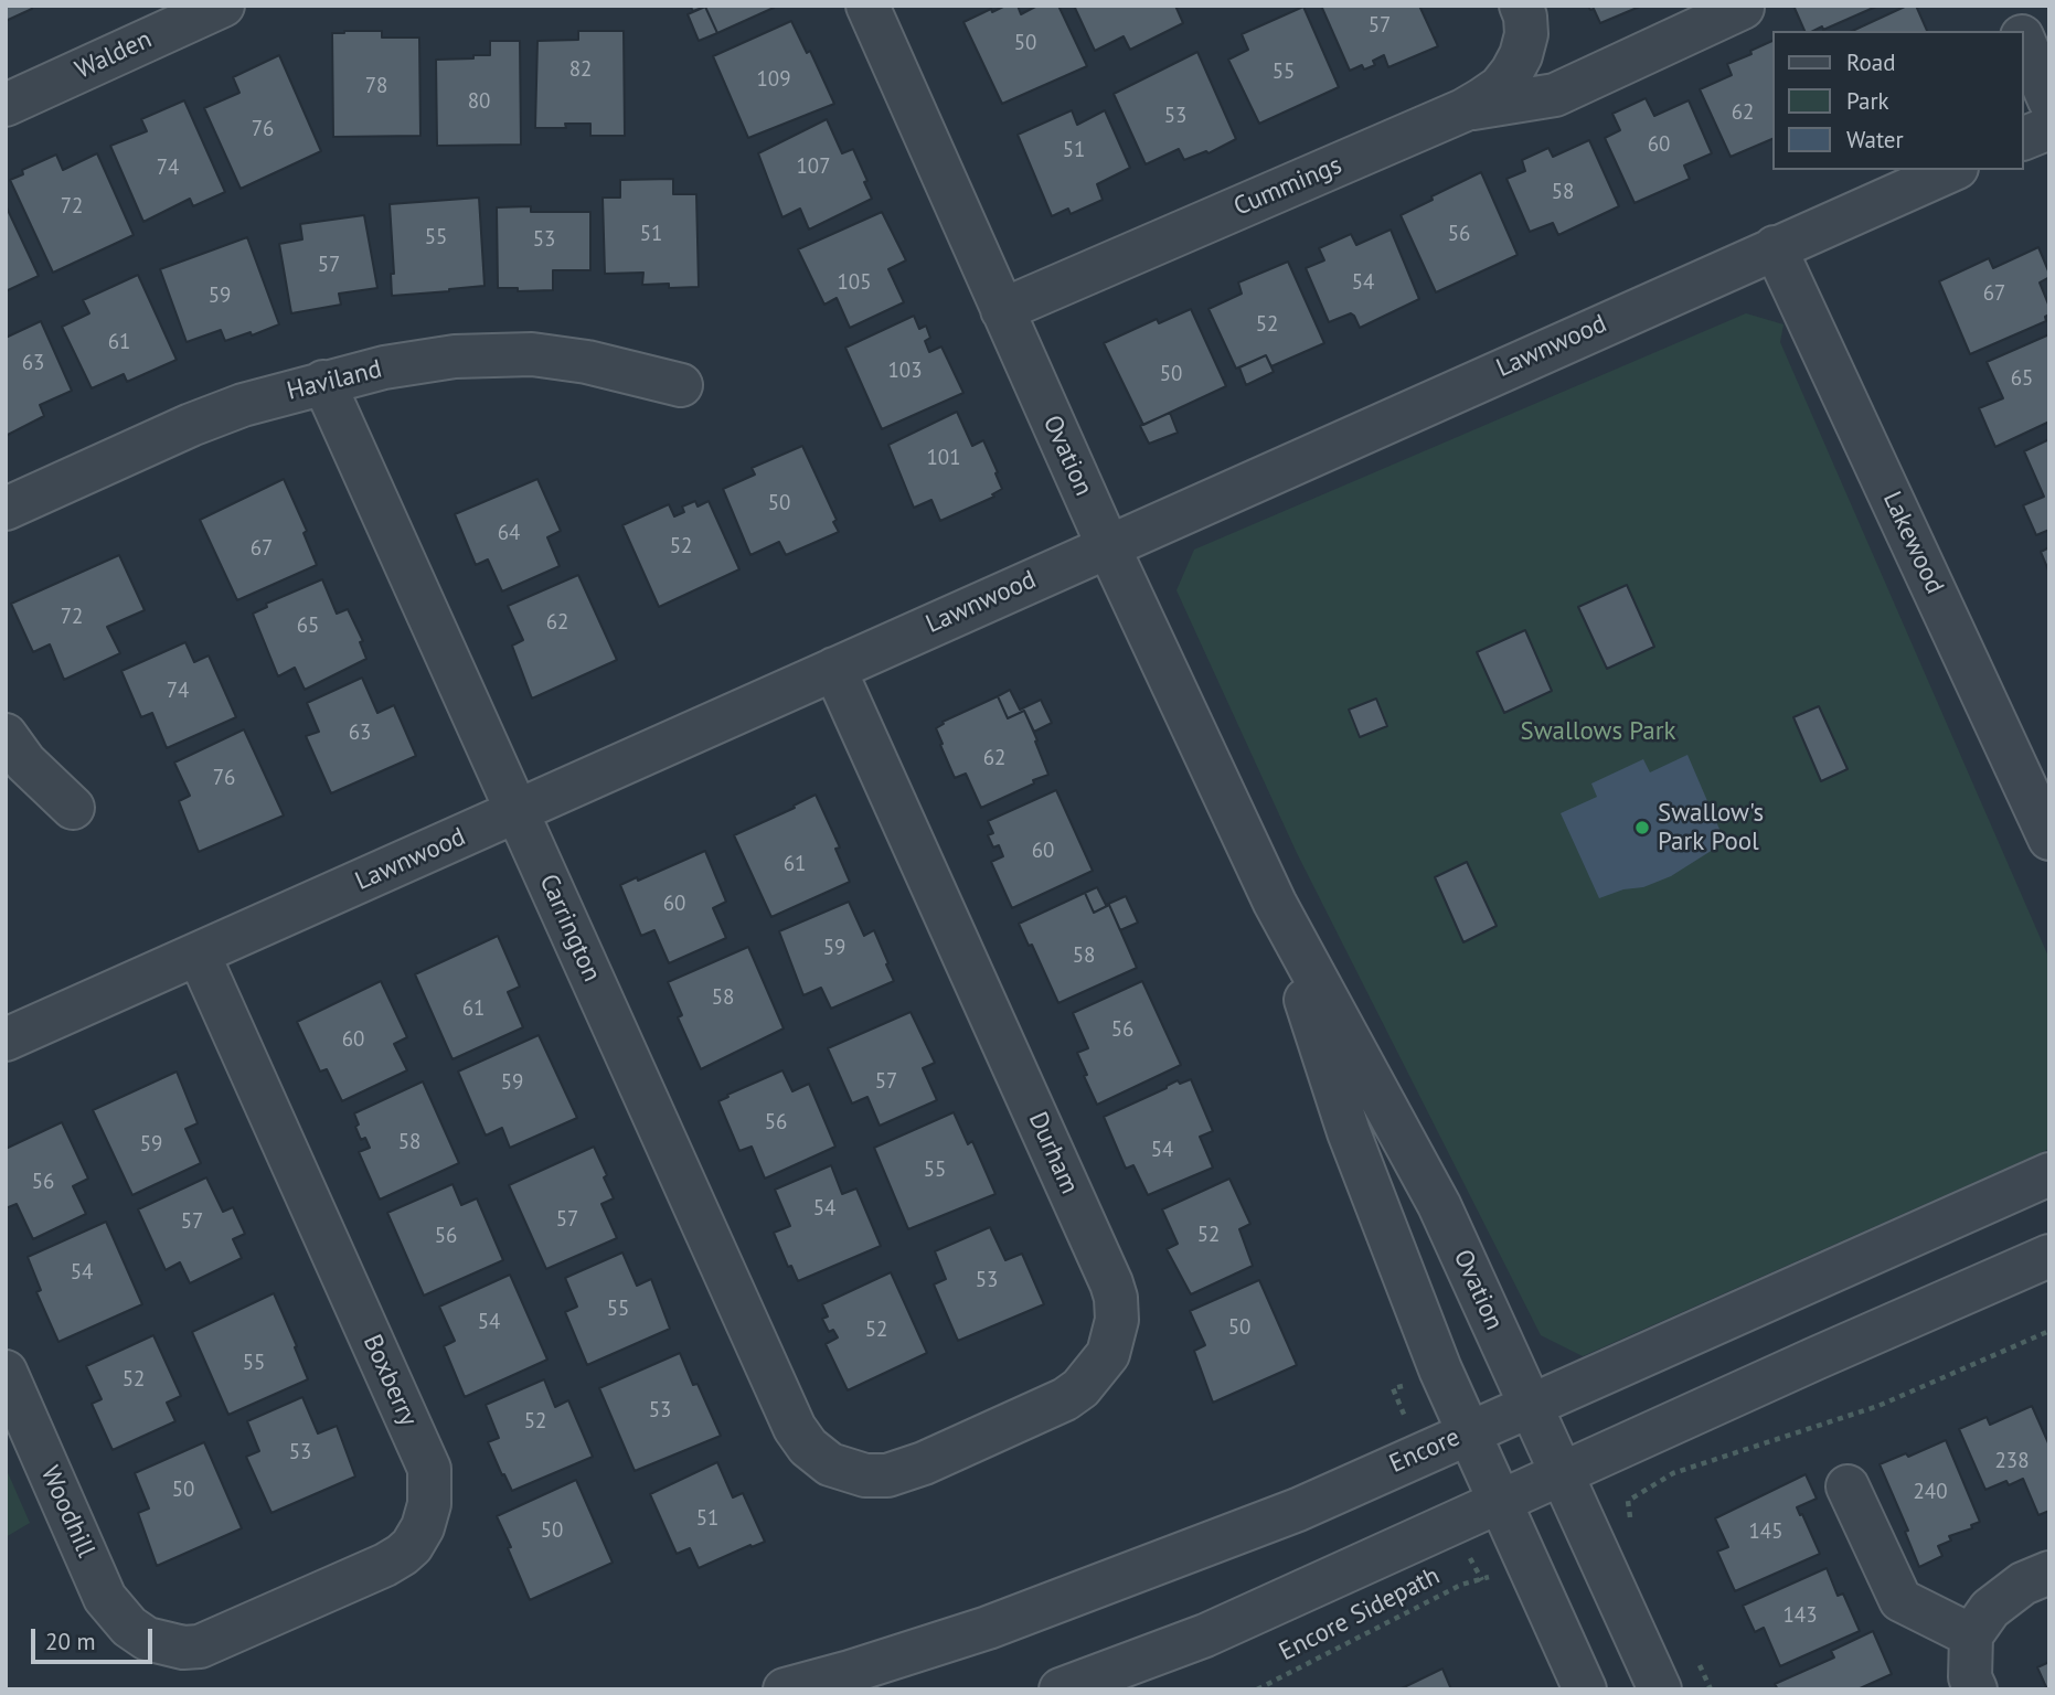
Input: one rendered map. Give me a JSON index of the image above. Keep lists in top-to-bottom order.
{
  "streets": {
    "street": [
      "Walden",
      "Cummings",
      "Lawnwood",
      "Haviland",
      "Ovation",
      "Lakewood",
      "Carrington",
      "Durham",
      "Boxberry",
      "Encore",
      "Woodhill"
    ],
    "path": ["Encore Sidepath"]
  },
  "crossings": [
    ["Cummings", "Ovation"],
    ["Lawnwood", "Ovation"],
    ["Lawnwood", "Lakewood"],
    ["Lawnwood", "Carrington"],
    ["Lawnwood", "Durham"],
    ["Lawnwood", "Boxberry"],
    ["Haviland", "Carrington"],
    ["Ovation", "Encore"],
    ["Carrington", "Durham"],
    ["Boxberry", "Woodhill"]
  ],
  "parks": ["Swallows Park"],
  "places": ["Swallow's Park Pool"],
  "house_numbers": [
    "57",
    "50",
    "82",
    "55",
    "109",
    "78",
    "80",
    "62",
    "53",
    "76",
    "60",
    "51",
    "107",
    "74",
    "58",
    "72",
    "51",
    "56",
    "55",
    "53",
    "57",
    "105",
    "54",
    "67",
    "59",
    "52",
    "61",
    "63",
    "103",
    "50",
    "65",
    "101",
    "50",
    "64",
    "52",
    "67",
    "72",
    "62",
    "65",
    "74",
    "63",
    "62",
    "76",
    "60",
    "61",
    "60",
    "59",
    "58",
    "58",
    "61",
    "56",
    "60",
    "57",
    "59",
    "56",
    "58",
    "59",
    "54",
    "55",
    "56",
    "54",
    "57",
    "57",
    "52",
    "56",
    "54",
    "53",
    "55",
    "54",
    "50",
    "52",
    "55",
    "52",
    "53",
    "52",
    "53",
    "238",
    "50",
    "240",
    "51",
    "50",
    "145",
    "143"
  ],
  "legend": ["Road", "Park", "Water"],
  "scale_bar": "20 m"
}
